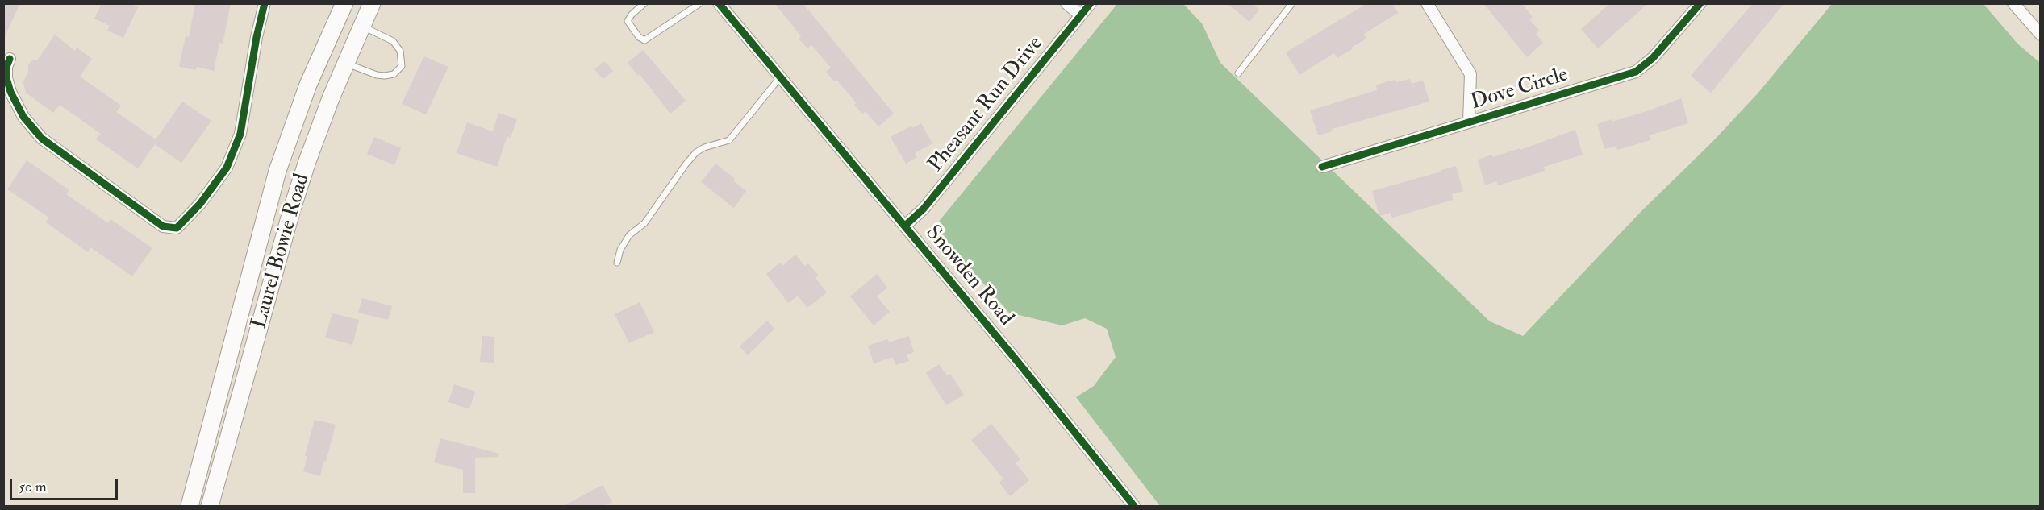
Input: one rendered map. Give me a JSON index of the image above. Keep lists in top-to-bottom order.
{
  "streets": {
    "main road": ["Laurel Bowie Road"],
    "street": ["Dove Circle", "Pheasant Run Drive", "Snowden Road"]
  },
  "crossings": [
    ["Pheasant Run Drive", "Snowden Road"]
  ],
  "scale_bar": "50 m"
}
